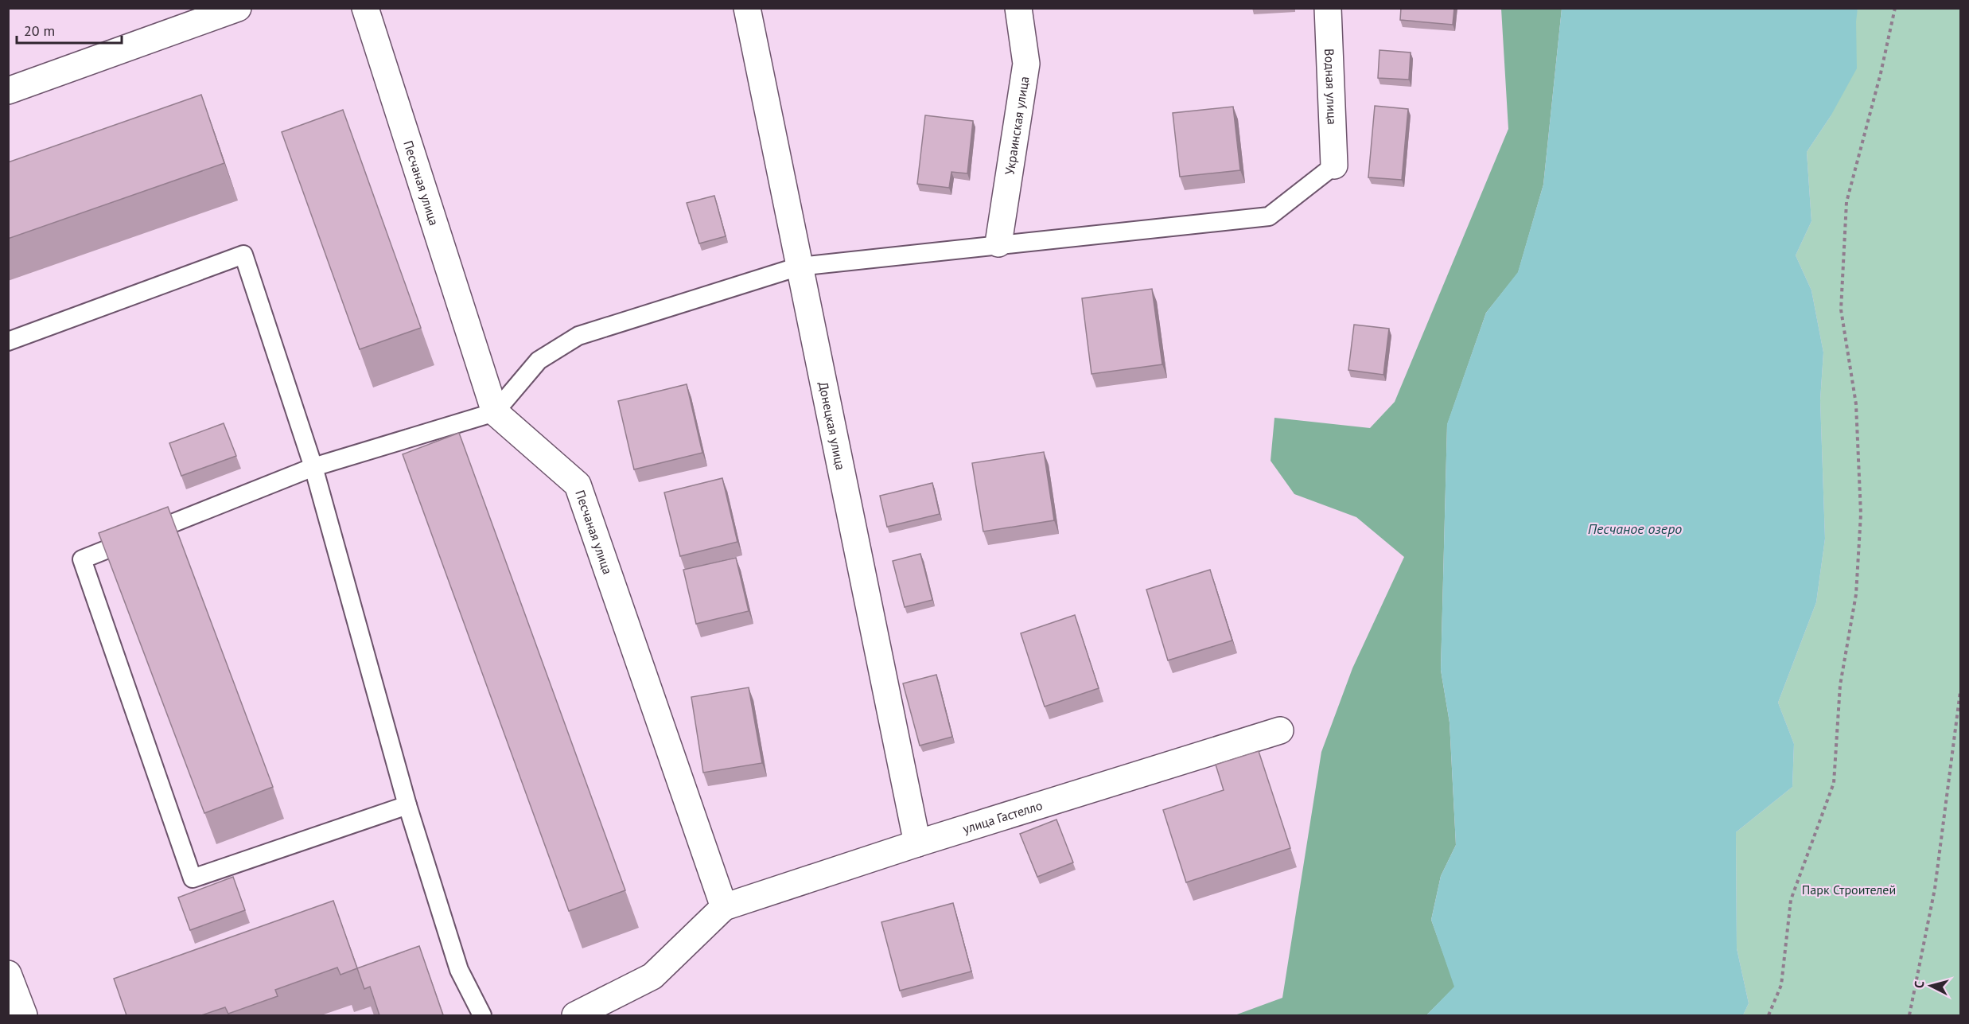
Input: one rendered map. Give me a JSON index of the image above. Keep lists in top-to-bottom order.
{
  "streets": {
    "street": [
      "Водная улица",
      "Украинская улица",
      "Песчаная улица",
      "Донецкая улица",
      "улица Гастелло"
    ]
  },
  "crossings": [
    ["Песчаная улица", "улица Гастелло"],
    ["Донецкая улица", "улица Гастелло"]
  ],
  "water": ["Песчаное озеро"],
  "parks": ["Парк Строителей"],
  "scale_bar": "20 m",
  "north": "left"
}
